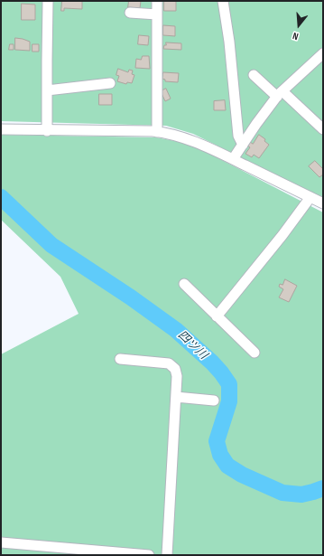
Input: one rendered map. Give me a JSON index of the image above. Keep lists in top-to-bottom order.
{
  "water": ["四ツ川"],
  "north": "bottom"
}
